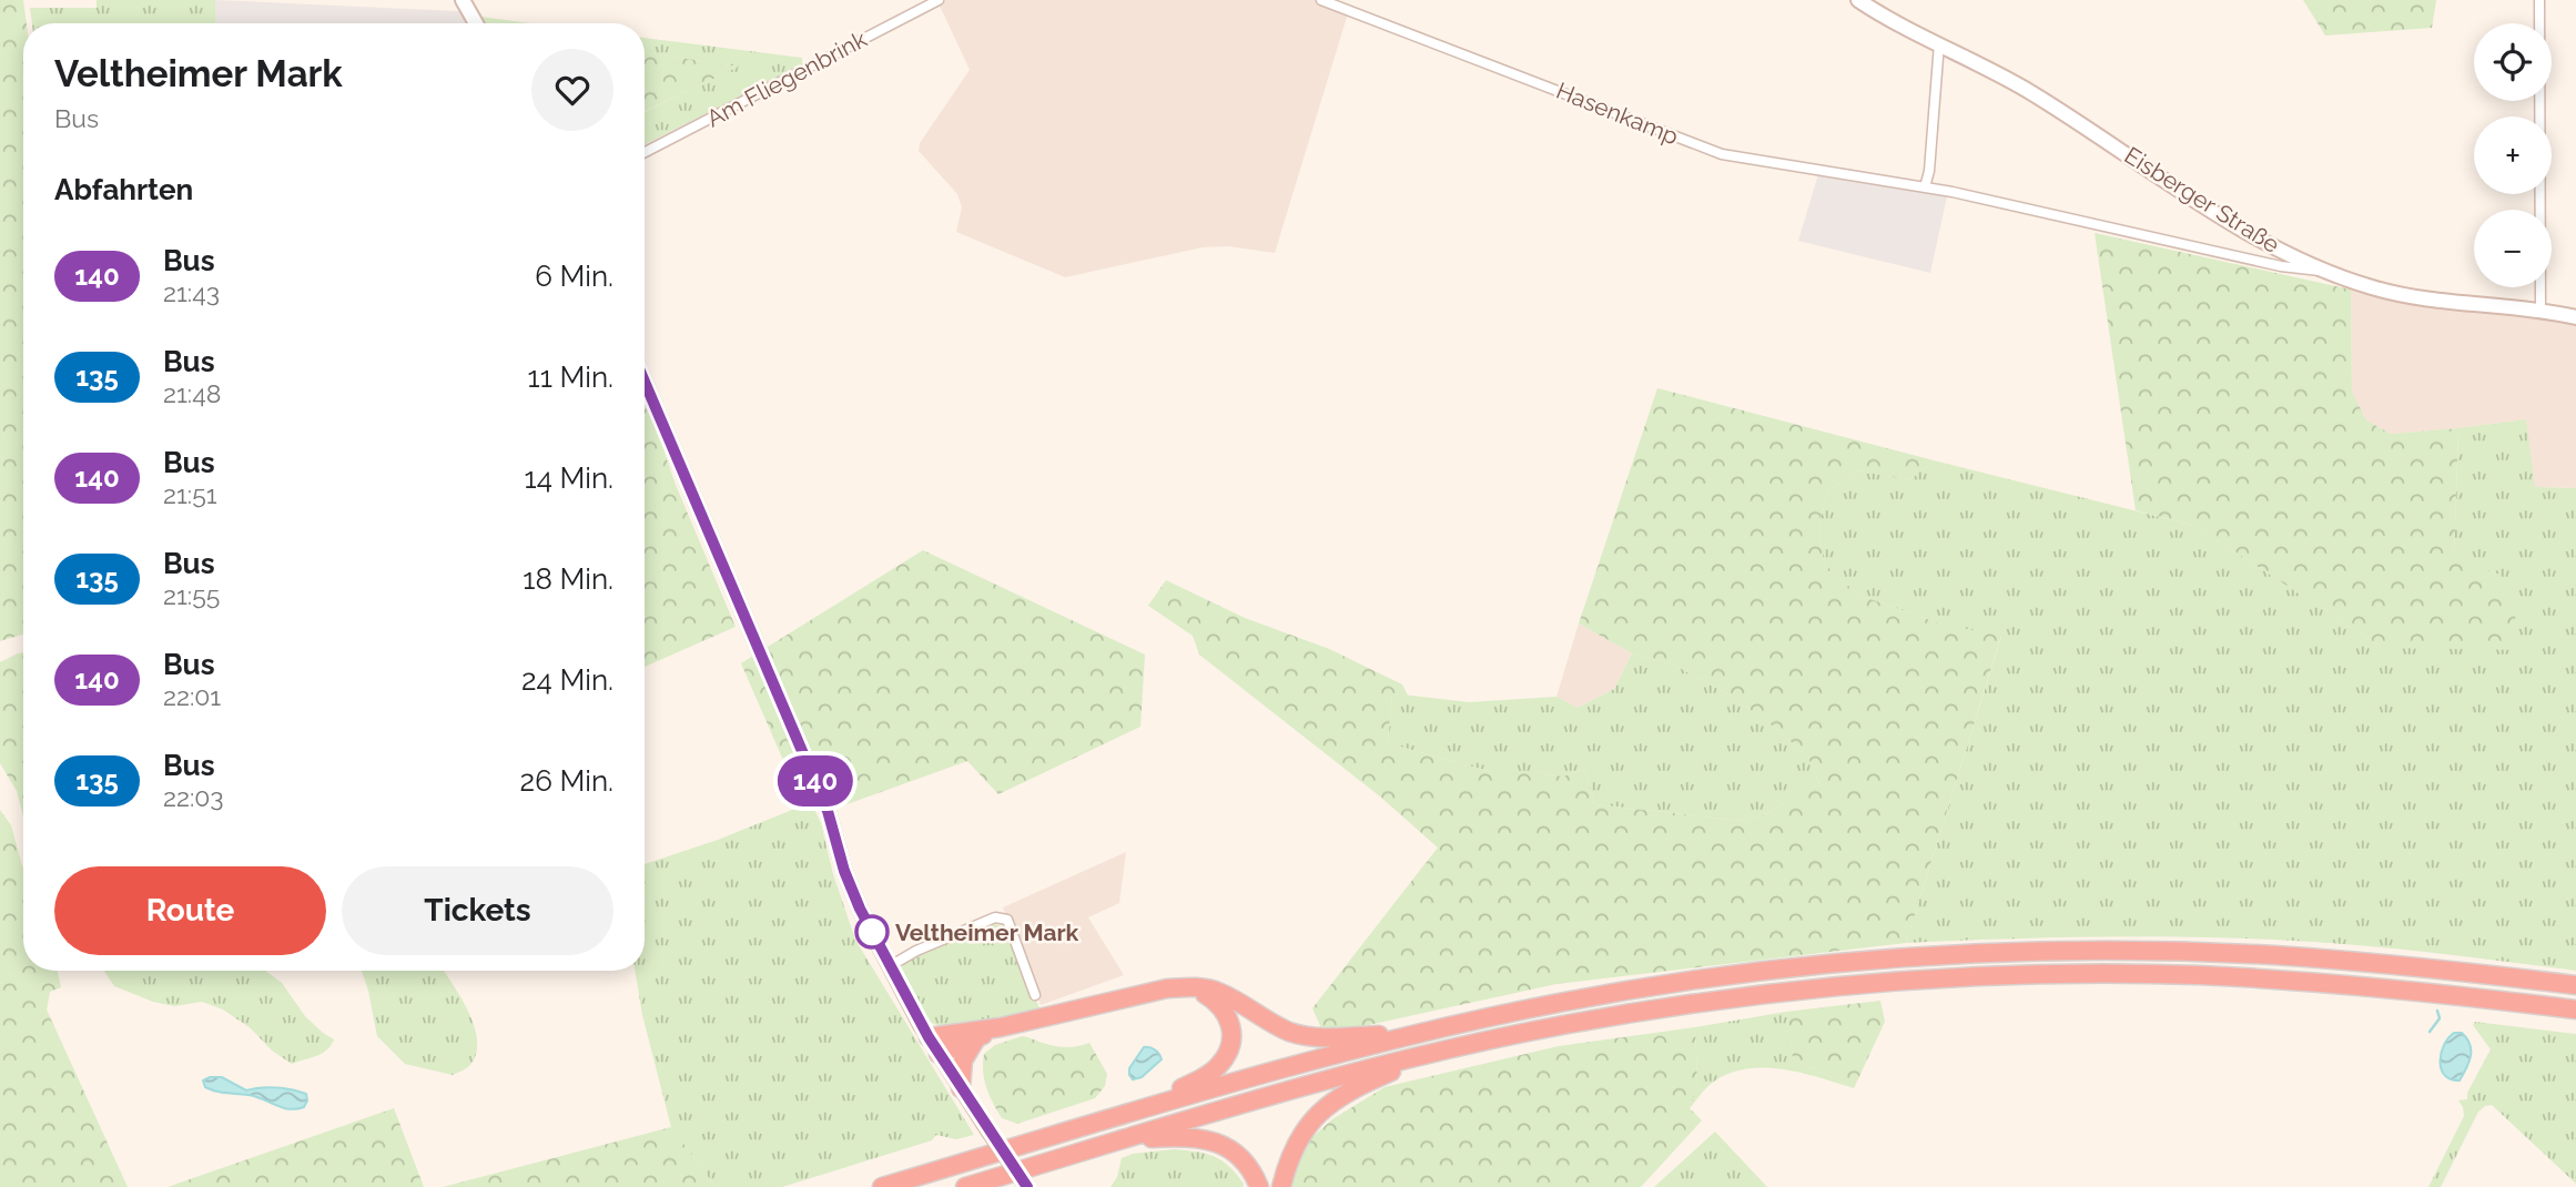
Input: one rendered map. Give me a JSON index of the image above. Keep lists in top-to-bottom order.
{
  "streets": {
    "main road": ["Eisberger Straße"],
    "street": ["Am Fliegenbrink", "Hasenkamp"]
  },
  "crossings": [
    ["Hasenkamp", "Eisberger Straße"]
  ],
  "places": ["Veltheimer Mark"],
  "lines": ["bus line 140"],
  "page": {
    "on_map": "140",
    "map_buttons": ["+", "−"],
    "heading": [
      ["Veltheimer Mark", "Bus"],
      "Abfahrten"
    ],
    "list": [
      {
        "mark": "140",
        "name": "Bus",
        "note": "21:43",
        "value": "6 Min."
      },
      {
        "mark": "135",
        "name": "Bus",
        "note": "21:48",
        "value": "11 Min."
      },
      {
        "mark": "140",
        "name": "Bus",
        "note": "21:51",
        "value": "14 Min."
      },
      {
        "mark": "135",
        "name": "Bus",
        "note": "21:55",
        "value": "18 Min."
      },
      {
        "mark": "140",
        "name": "Bus",
        "note": "22:01",
        "value": "24 Min."
      },
      {
        "mark": "135",
        "name": "Bus",
        "note": "22:03",
        "value": "26 Min."
      }
    ],
    "buttons": ["Route", "Tickets"]
  }
}
